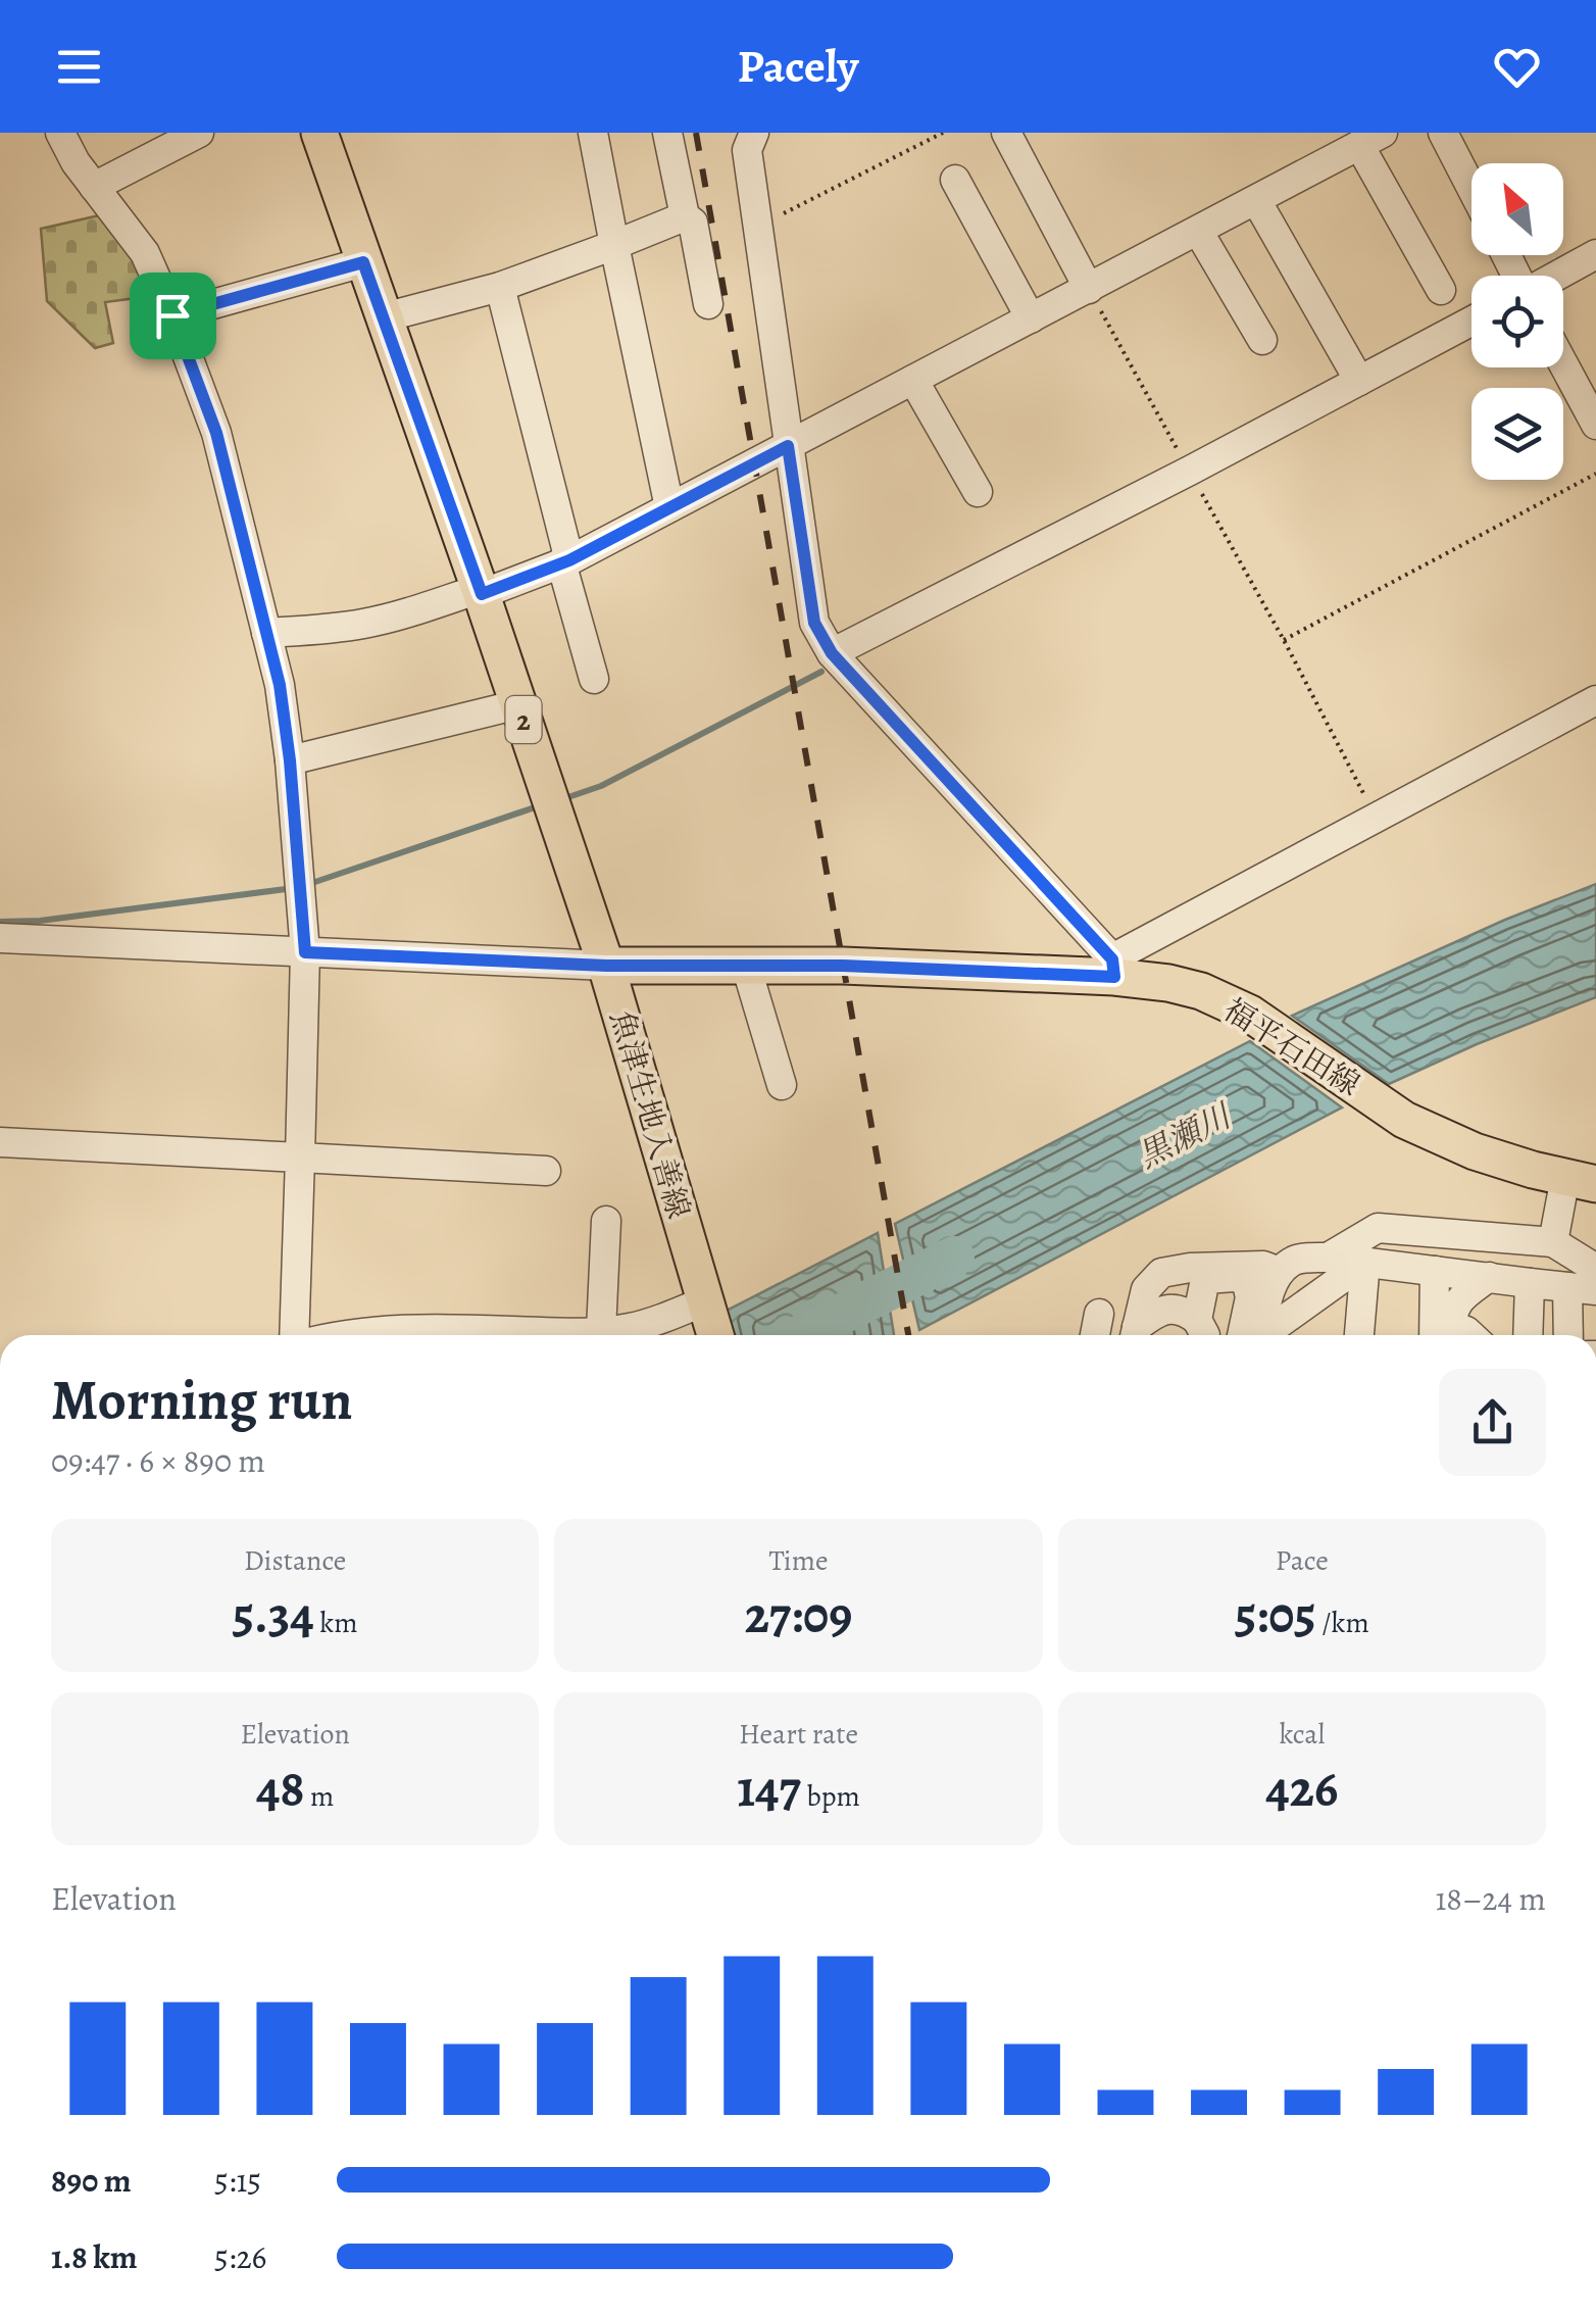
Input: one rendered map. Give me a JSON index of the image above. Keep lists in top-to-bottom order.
{
  "streets": {
    "main road": ["2", "福平石田線", "魚津生地入善線"]
  },
  "crossings": [
    ["福平石田線", "魚津生地入善線"]
  ],
  "water": ["黒瀬川"],
  "north": "top left",
  "page": {
    "header": "Pacely",
    "heading": ["Morning run", "09:47 · 6 × 890 m"],
    "stats": [
      ["Distance", "5.34 km"],
      ["Time", "27:09"],
      ["Pace", "5:05 /km"],
      ["Elevation", "48 m"],
      ["Heart rate", "147 bpm"],
      ["kcal", "426"]
    ],
    "chart": ["Elevation", "18–24 m"],
    "list": [
      {
        "name": "890 m",
        "note": "5:15"
      },
      {
        "name": "1.8 km",
        "note": "5:26"
      }
    ]
  }
}
